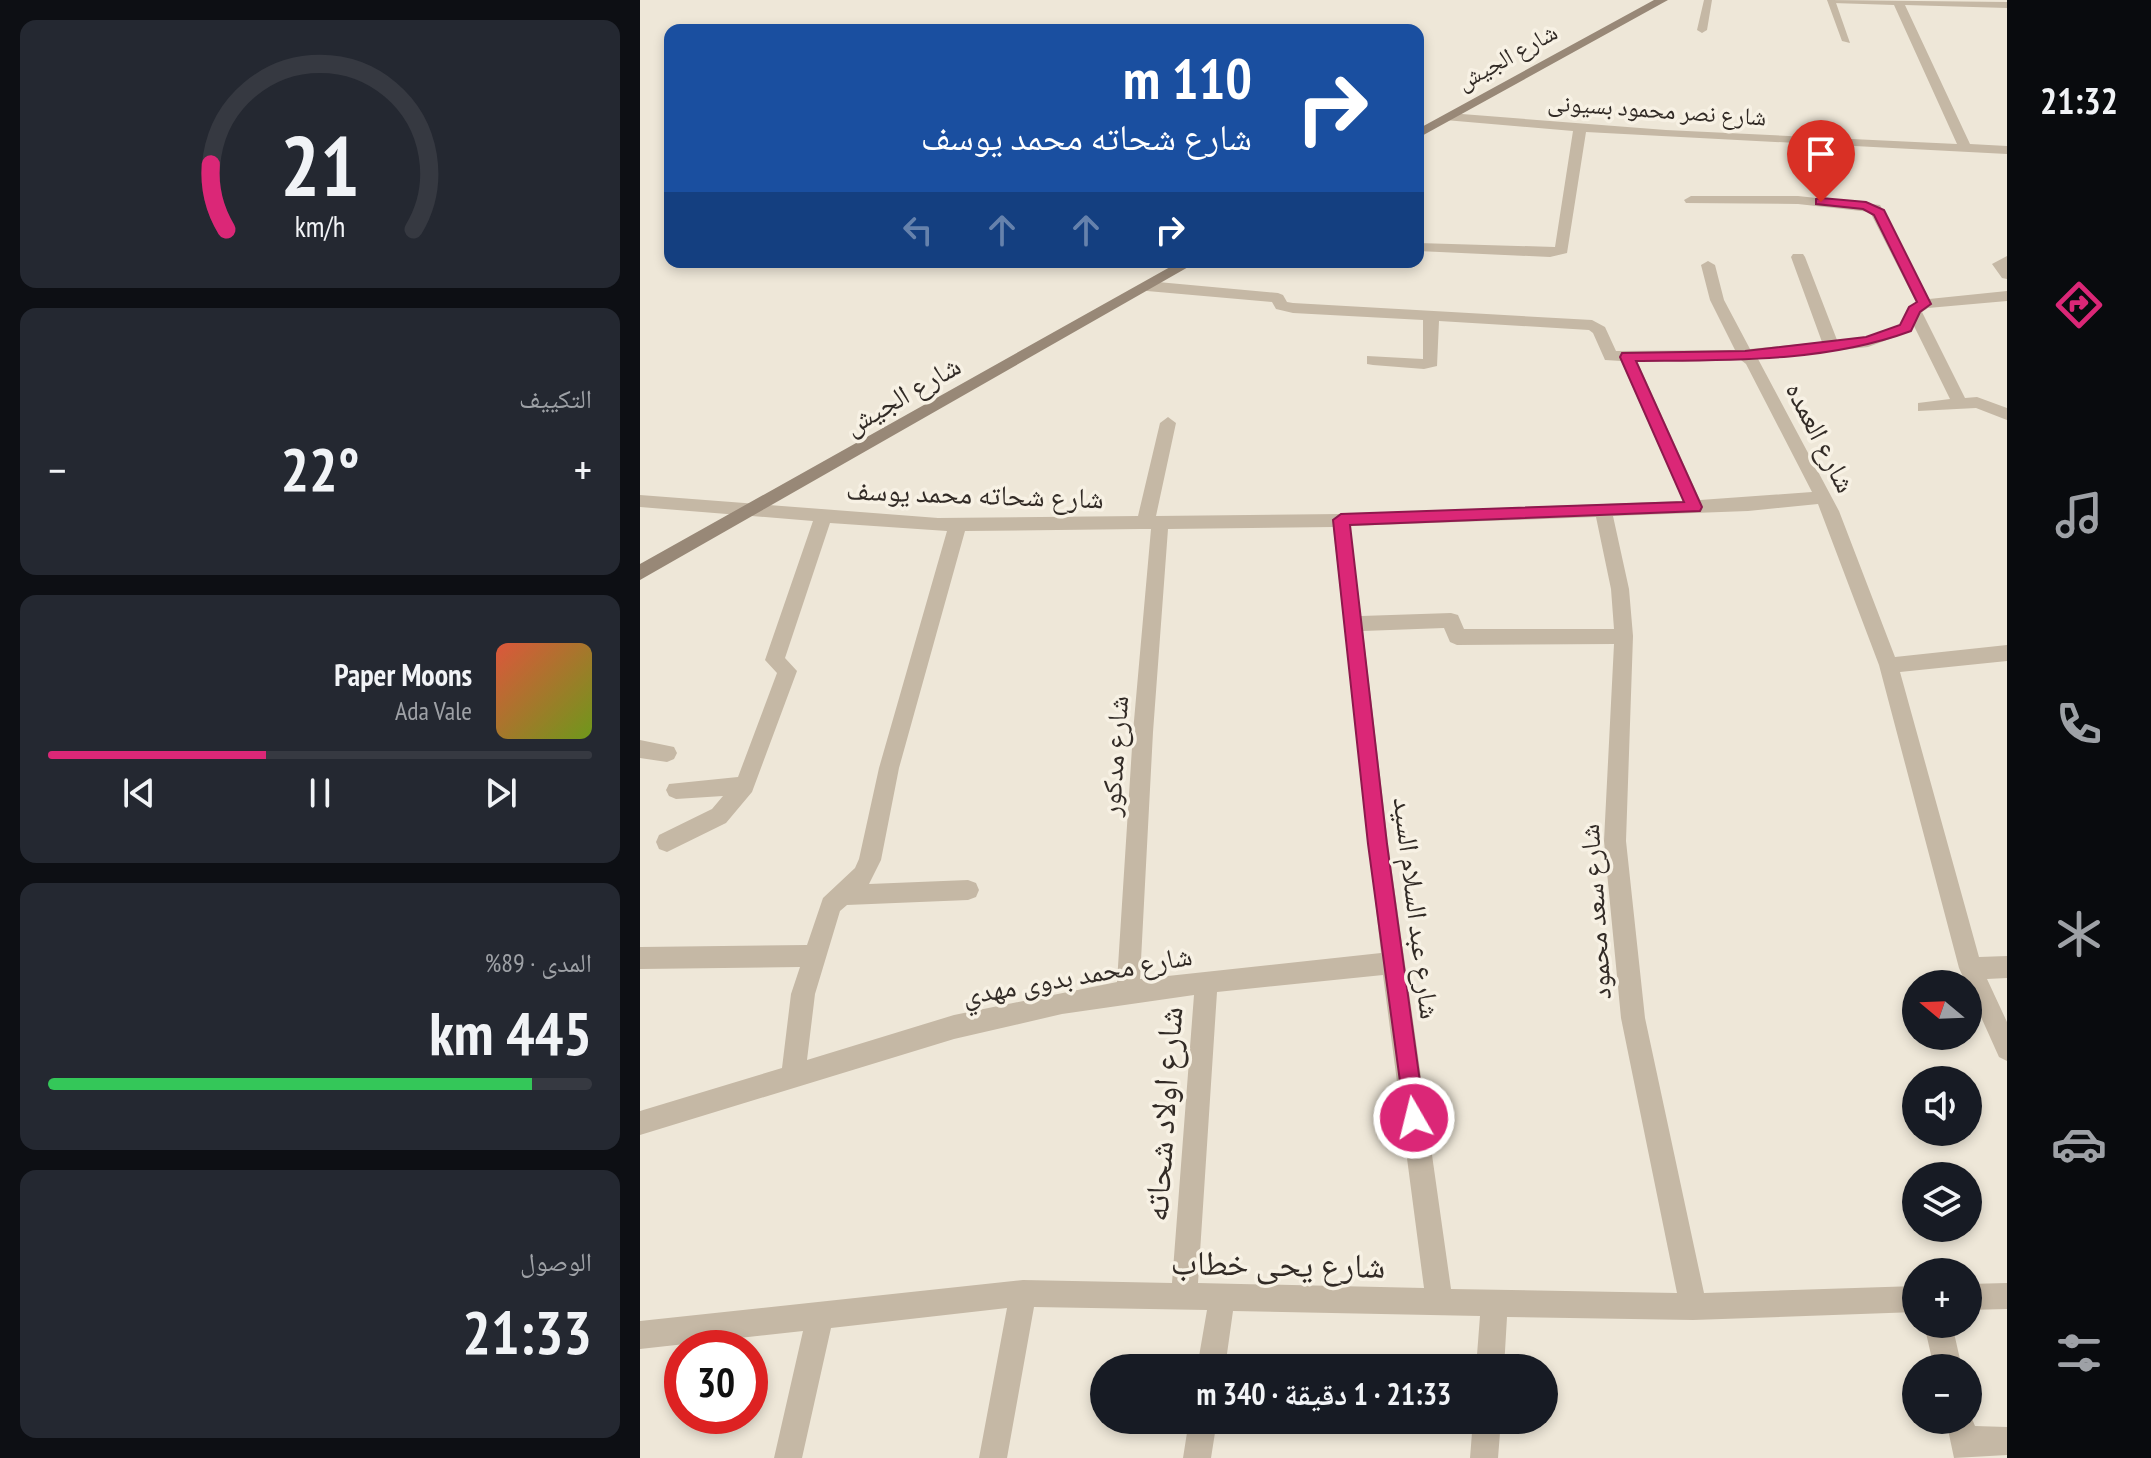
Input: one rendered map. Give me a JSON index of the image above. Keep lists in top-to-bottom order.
{
  "streets": {
    "street": [
      "شارع الجيش",
      "شارع نصر محمود بسيونى",
      "شارع العمده",
      "شارع شحاته محمد يوسف",
      "شارع مدكور",
      "شارع عبد السلام السيد",
      "شارع سعد محمود",
      "شارع محمد بدوى مهدي",
      "شارع اولاد شحاته",
      "شارع يحى خطاب"
    ]
  },
  "crossings": [
    ["شارع الجيش", "شارع نصر محمود بسيونى"],
    ["شارع الجيش", "شارع شحاته محمد يوسف"],
    ["شارع العمده", "شارع شحاته محمد يوسف"],
    ["شارع شحاته محمد يوسف", "شارع مدكور"],
    ["شارع شحاته محمد يوسف", "شارع عبد السلام السيد"],
    ["شارع شحاته محمد يوسف", "شارع سعد محمود"],
    ["شارع مدكور", "شارع محمد بدوى مهدي"],
    ["شارع عبد السلام السيد", "شارع محمد بدوى مهدي"],
    ["شارع عبد السلام السيد", "شارع يحى خطاب"],
    ["شارع سعد محمود", "شارع يحى خطاب"],
    ["شارع محمد بدوى مهدي", "شارع اولاد شحاته"],
    ["شارع اولاد شحاته", "شارع يحى خطاب"]
  ],
  "north": "left",
  "page": {
    "tabs": "21:32",
    "turn": ["110 m", "شارع شحاته محمد يوسف"],
    "tile": [
      "التكييف",
      ["المدى · 89%", "445 km"],
      ["الوصول", "21:33"]
    ],
    "heat": ["−", "22°", "+"],
    "song": ["Paper Moons", "Ada Vale"],
    "map_buttons": ["+", "−"],
    "limit": "30",
    "trip": "21:33 · 1 دقيقة · 340 m",
    "gauge": ["21", "km/h"]
  }
}
